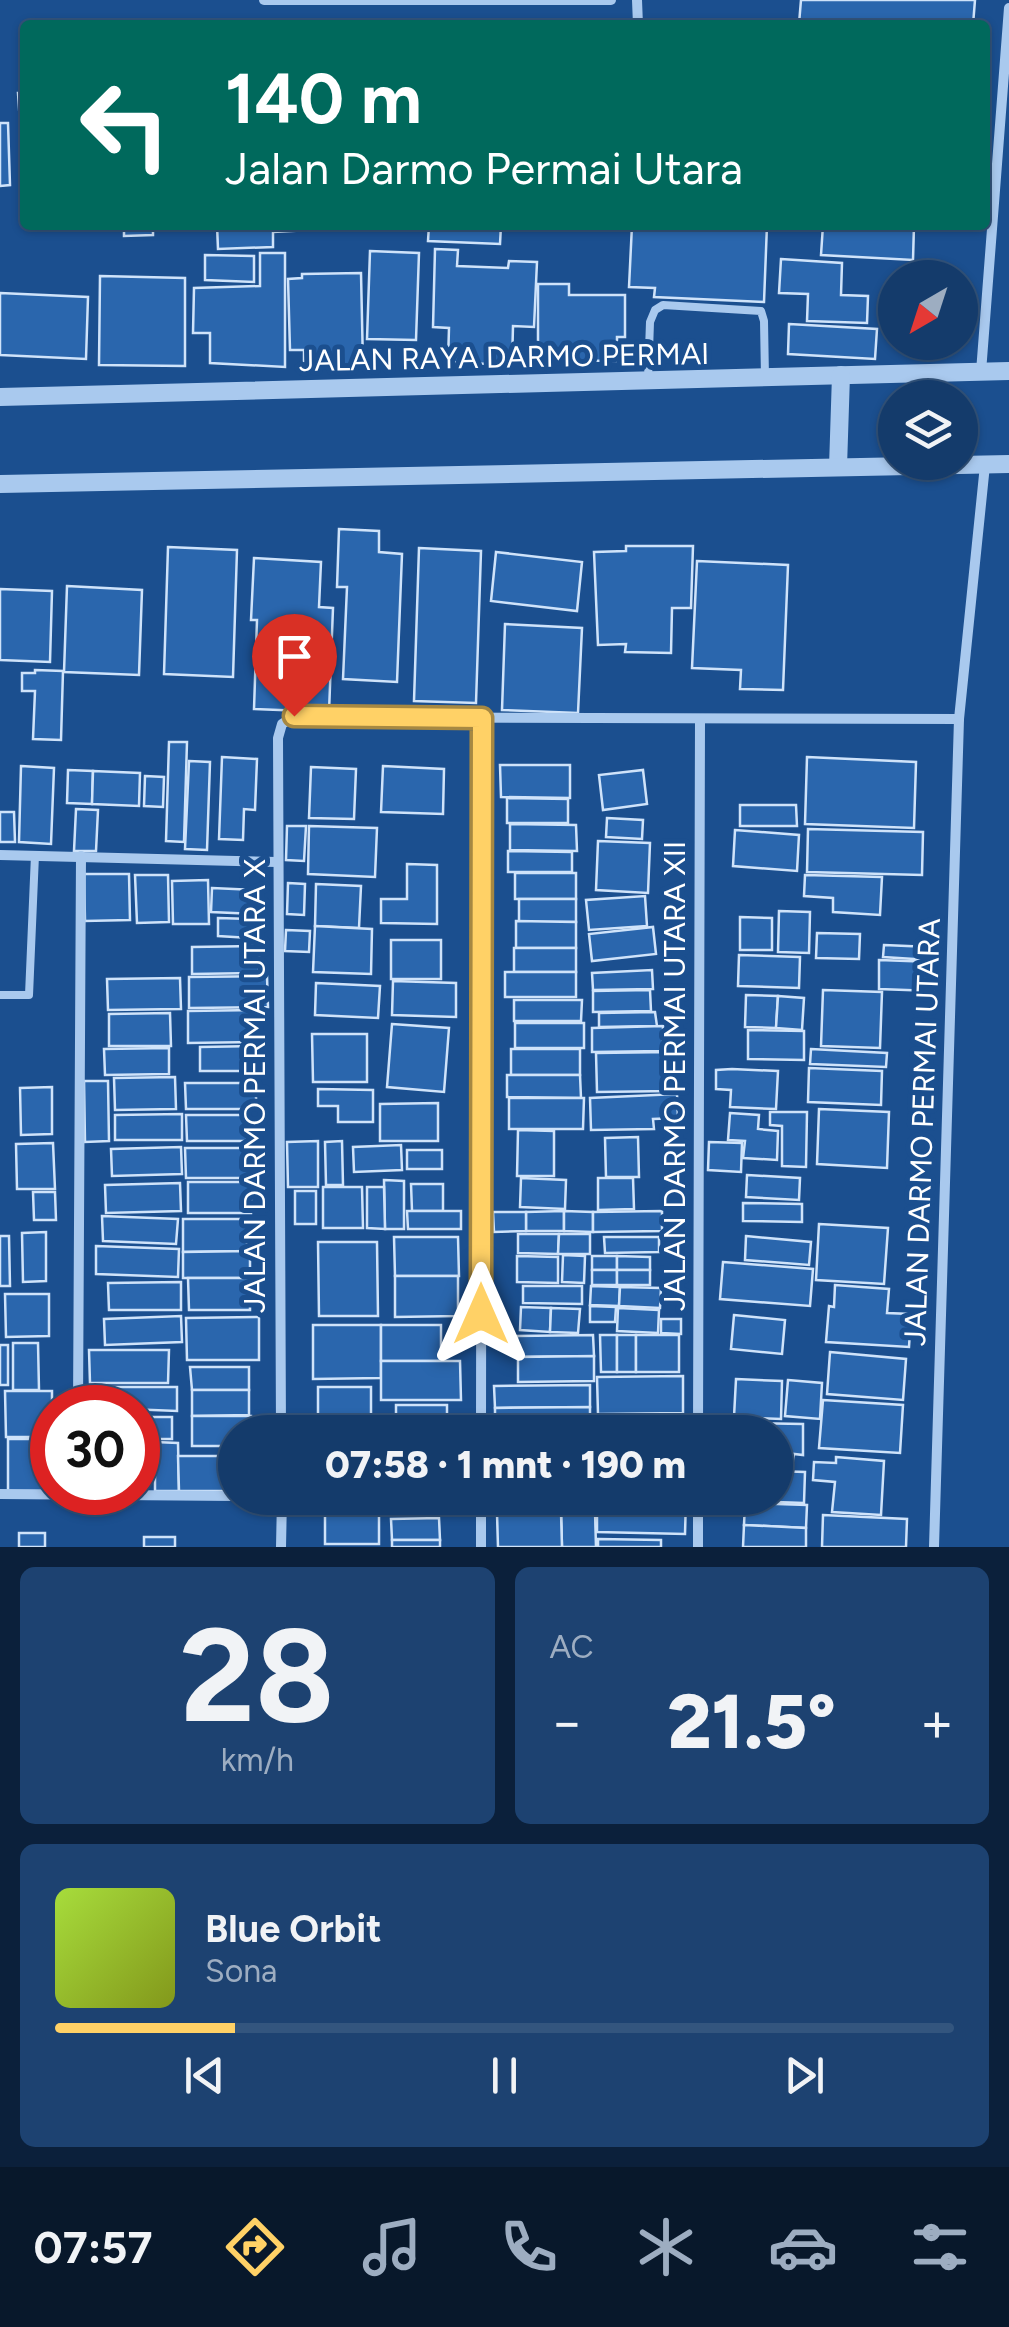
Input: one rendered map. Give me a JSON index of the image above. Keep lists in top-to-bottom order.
{
  "streets": {
    "street": [
      "JALAN RAYA DARMO PERMAI",
      "JALAN DARMO PERMAI UTARA XII",
      "JALAN DARMO PERMAI UTARA X",
      "JALAN DARMO PERMAI UTARA"
    ]
  },
  "north": "bottom left",
  "page": {
    "turn": ["140 m", "Jalan Darmo Permai Utara"],
    "limit": "30",
    "trip": "07:58 · 1 mnt · 190 m",
    "tile": [
      ["28", "km/h"],
      "AC"
    ],
    "heat": ["−", "21.5°", "+"],
    "song": ["Blue Orbit", "Sona"],
    "tabs": "07:57"
  }
}
